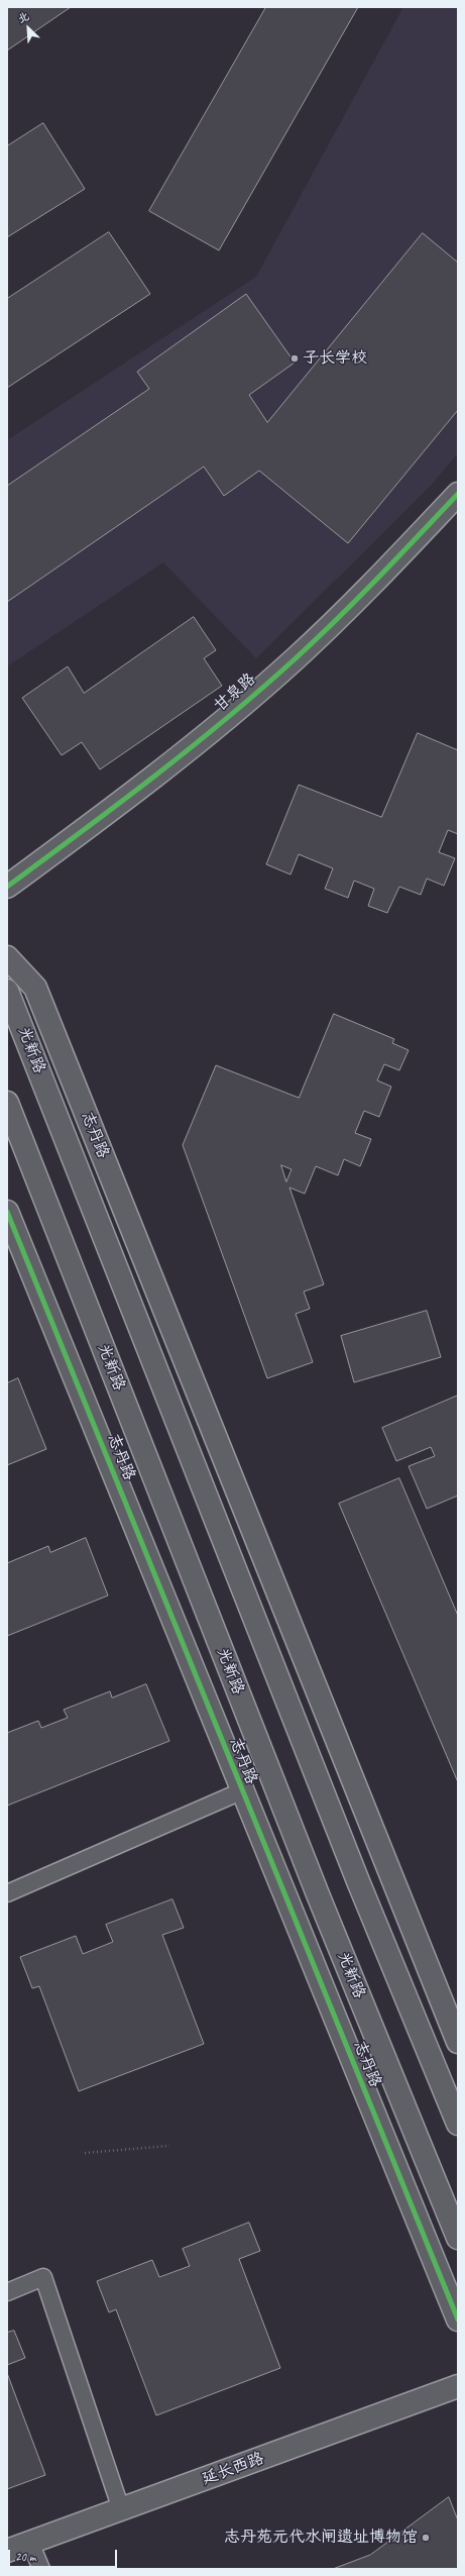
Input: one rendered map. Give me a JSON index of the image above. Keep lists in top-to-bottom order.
{
  "streets": {
    "street": [
      "甘泉路",
      "光新路",
      "志丹路",
      "延长西路"
    ]
  },
  "places": ["子长学校", "志丹苑元代水闸遗址博物馆"],
  "scale_bar": "20 m",
  "north": "top left"
}
